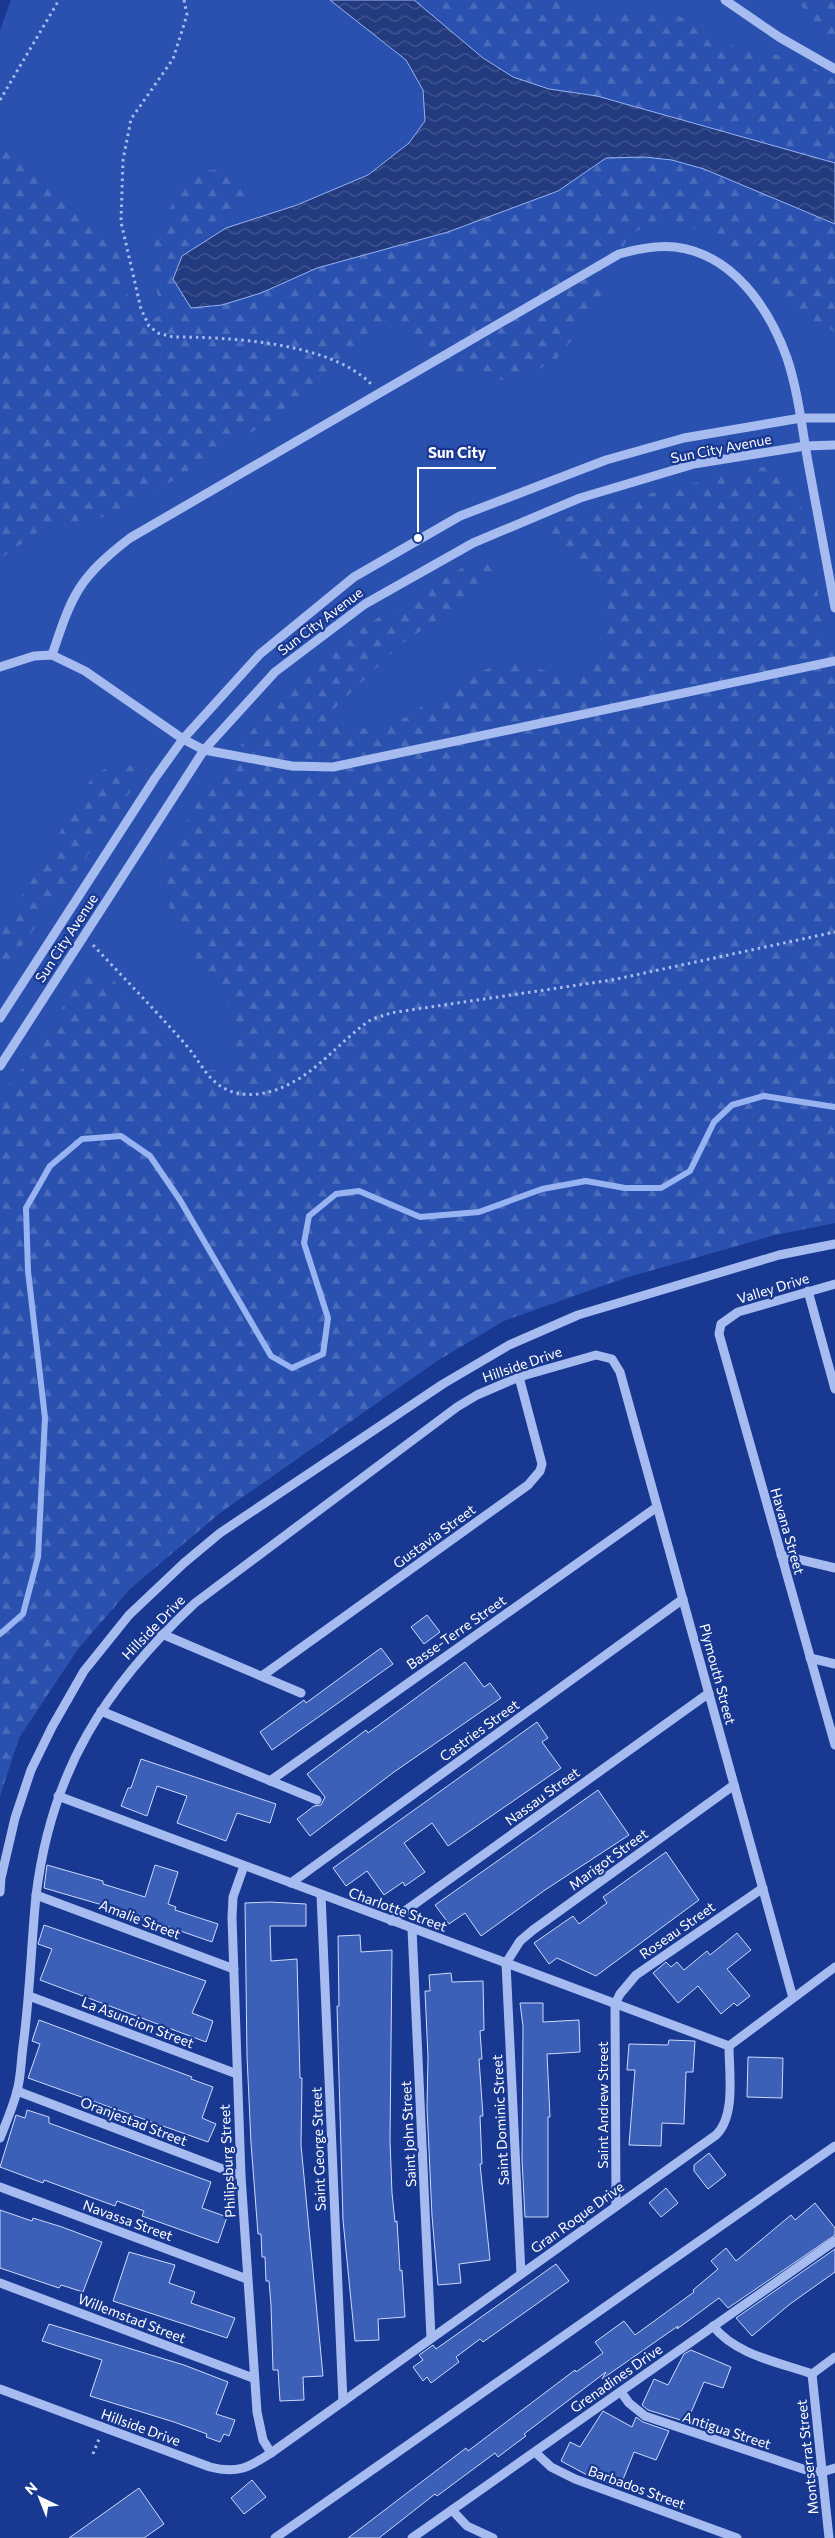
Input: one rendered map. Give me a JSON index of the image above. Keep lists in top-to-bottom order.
{
  "streets": {
    "street": [
      "Sun City Avenue",
      "Valley Drive",
      "Hillside Drive",
      "Havana Street",
      "Gustavia Street",
      "Basse-Terre Street",
      "Plymouth Street",
      "Castries Street",
      "Nassau Street",
      "Marigot Street",
      "Charlotte Street",
      "Amalie Street",
      "Roseau Street",
      "La Asuncion Street",
      "Saint Andrew Street",
      "Saint Dominic Street",
      "Oranjestad Street",
      "Saint John Street",
      "Saint George Street",
      "Philipsburg Street",
      "Gran Roque Drive",
      "Navassa Street",
      "Willemstad Street",
      "Grenadines Drive",
      "Antigua Street",
      "Montserrat Street",
      "Barbados Street"
    ]
  },
  "crossings": [
    ["Valley Drive", "Havana Street"],
    ["Hillside Drive", "Gustavia Street"],
    ["Hillside Drive", "Plymouth Street"],
    ["Hillside Drive", "Charlotte Street"],
    ["Hillside Drive", "Amalie Street"],
    ["Hillside Drive", "La Asuncion Street"],
    ["Hillside Drive", "Oranjestad Street"],
    ["Hillside Drive", "Philipsburg Street"],
    ["Hillside Drive", "Gran Roque Drive"],
    ["Basse-Terre Street", "Plymouth Street"],
    ["Plymouth Street", "Castries Street"],
    ["Plymouth Street", "Nassau Street"],
    ["Plymouth Street", "Marigot Street"],
    ["Plymouth Street", "Roseau Street"],
    ["Castries Street", "Charlotte Street"],
    ["Nassau Street", "Charlotte Street"],
    ["Marigot Street", "Charlotte Street"],
    ["Marigot Street", "Saint Dominic Street"],
    ["Charlotte Street", "Roseau Street"],
    ["Charlotte Street", "Saint Andrew Street"],
    ["Charlotte Street", "Saint Dominic Street"],
    ["Charlotte Street", "Saint John Street"],
    ["Charlotte Street", "Saint George Street"],
    ["Charlotte Street", "Philipsburg Street"],
    ["Charlotte Street", "Gran Roque Drive"],
    ["Amalie Street", "Philipsburg Street"],
    ["Roseau Street", "Saint Andrew Street"],
    ["La Asuncion Street", "Philipsburg Street"],
    ["Saint Andrew Street", "Gran Roque Drive"],
    ["Saint Dominic Street", "Gran Roque Drive"],
    ["Oranjestad Street", "Philipsburg Street"],
    ["Saint John Street", "Gran Roque Drive"],
    ["Saint George Street", "Gran Roque Drive"],
    ["Philipsburg Street", "Gran Roque Drive"],
    ["Philipsburg Street", "Navassa Street"],
    ["Philipsburg Street", "Willemstad Street"],
    ["Grenadines Drive", "Antigua Street"],
    ["Grenadines Drive", "Barbados Street"],
    ["Antigua Street", "Montserrat Street"]
  ],
  "places": ["Sun City"],
  "north": "top left"
}
